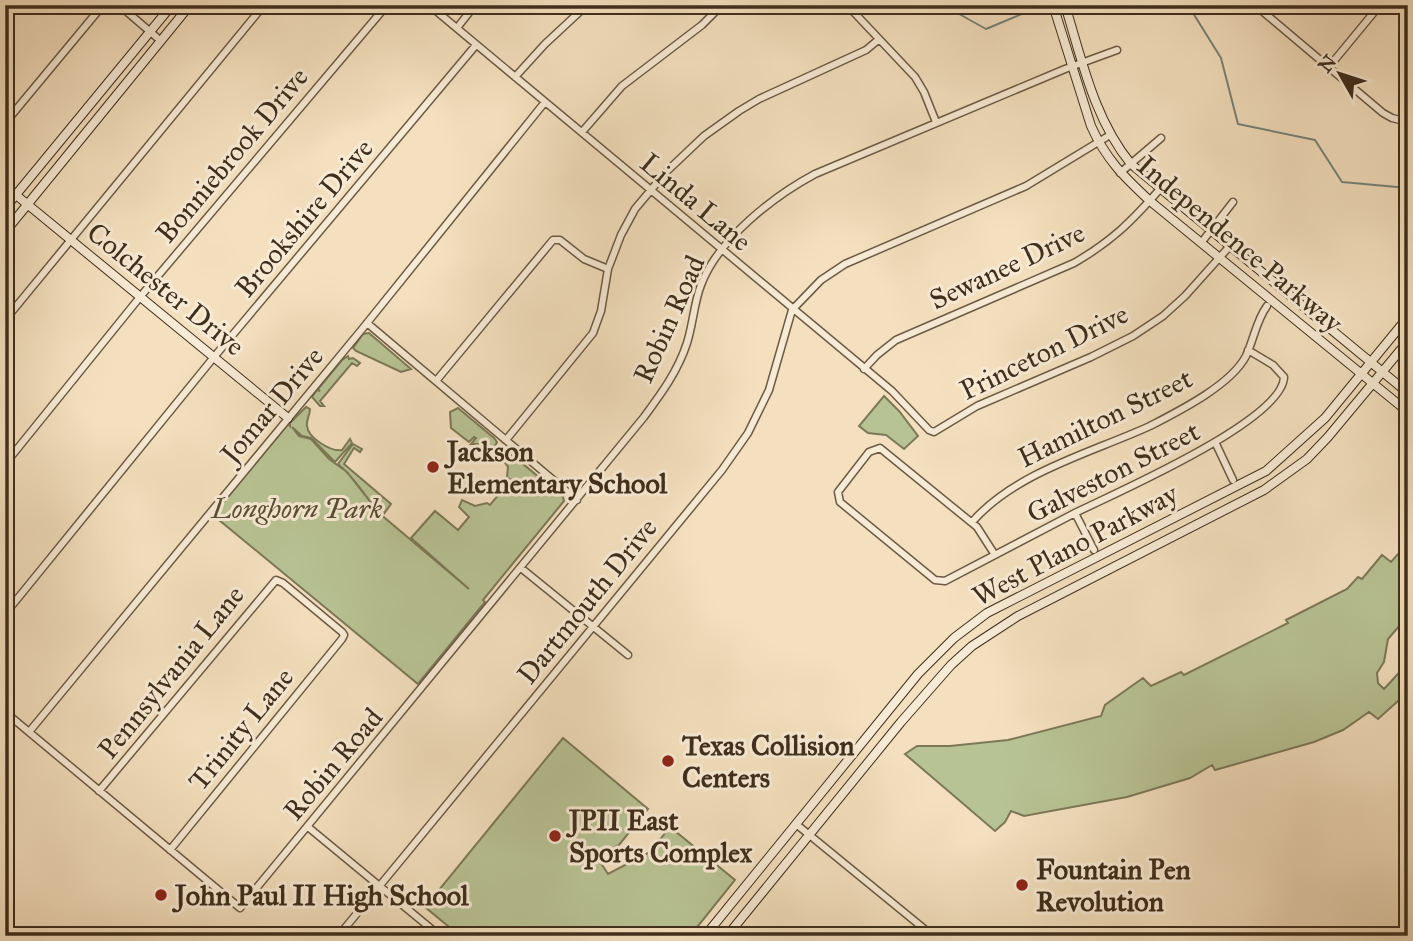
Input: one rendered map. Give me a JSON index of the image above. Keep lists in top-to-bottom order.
{
  "streets": {
    "main road": ["Independence Parkway", "Colchester Drive", "West Plano Parkway"],
    "street": [
      "Bonniebrook Drive",
      "Linda Lane",
      "Brookshire Drive",
      "Sewanee Drive",
      "Robin Road",
      "Princeton Drive",
      "Jomar Drive",
      "Hamilton Street",
      "Galveston Street",
      "Dartmouth Drive",
      "Pennsylvania Lane",
      "Trinity Lane"
    ]
  },
  "crossings": [
    ["Bonniebrook Drive", "Colchester Drive"],
    ["Linda Lane", "Brookshire Drive"],
    ["Linda Lane", "Sewanee Drive"],
    ["Linda Lane", "Robin Road"],
    ["Linda Lane", "Princeton Drive"],
    ["Linda Lane", "Jomar Drive"],
    ["Linda Lane", "Dartmouth Drive"],
    ["Brookshire Drive", "Colchester Drive"],
    ["Independence Parkway", "Sewanee Drive"],
    ["Independence Parkway", "Robin Road"],
    ["Independence Parkway", "Princeton Drive"],
    ["Independence Parkway", "West Plano Parkway"],
    ["Independence Parkway", "Dartmouth Drive"],
    ["Colchester Drive", "Jomar Drive"],
    ["Robin Road", "Trinity Lane"],
    ["Hamilton Street", "Galveston Street"],
    ["Pennsylvania Lane", "Trinity Lane"]
  ],
  "parks": ["Longhorn Park"],
  "places": [
    "Jackson Elementary School",
    "Texas Collision Centers",
    "JPII East Sports Complex",
    "Fountain Pen Revolution",
    "John Paul II High School"
  ],
  "north": "top left"
}
